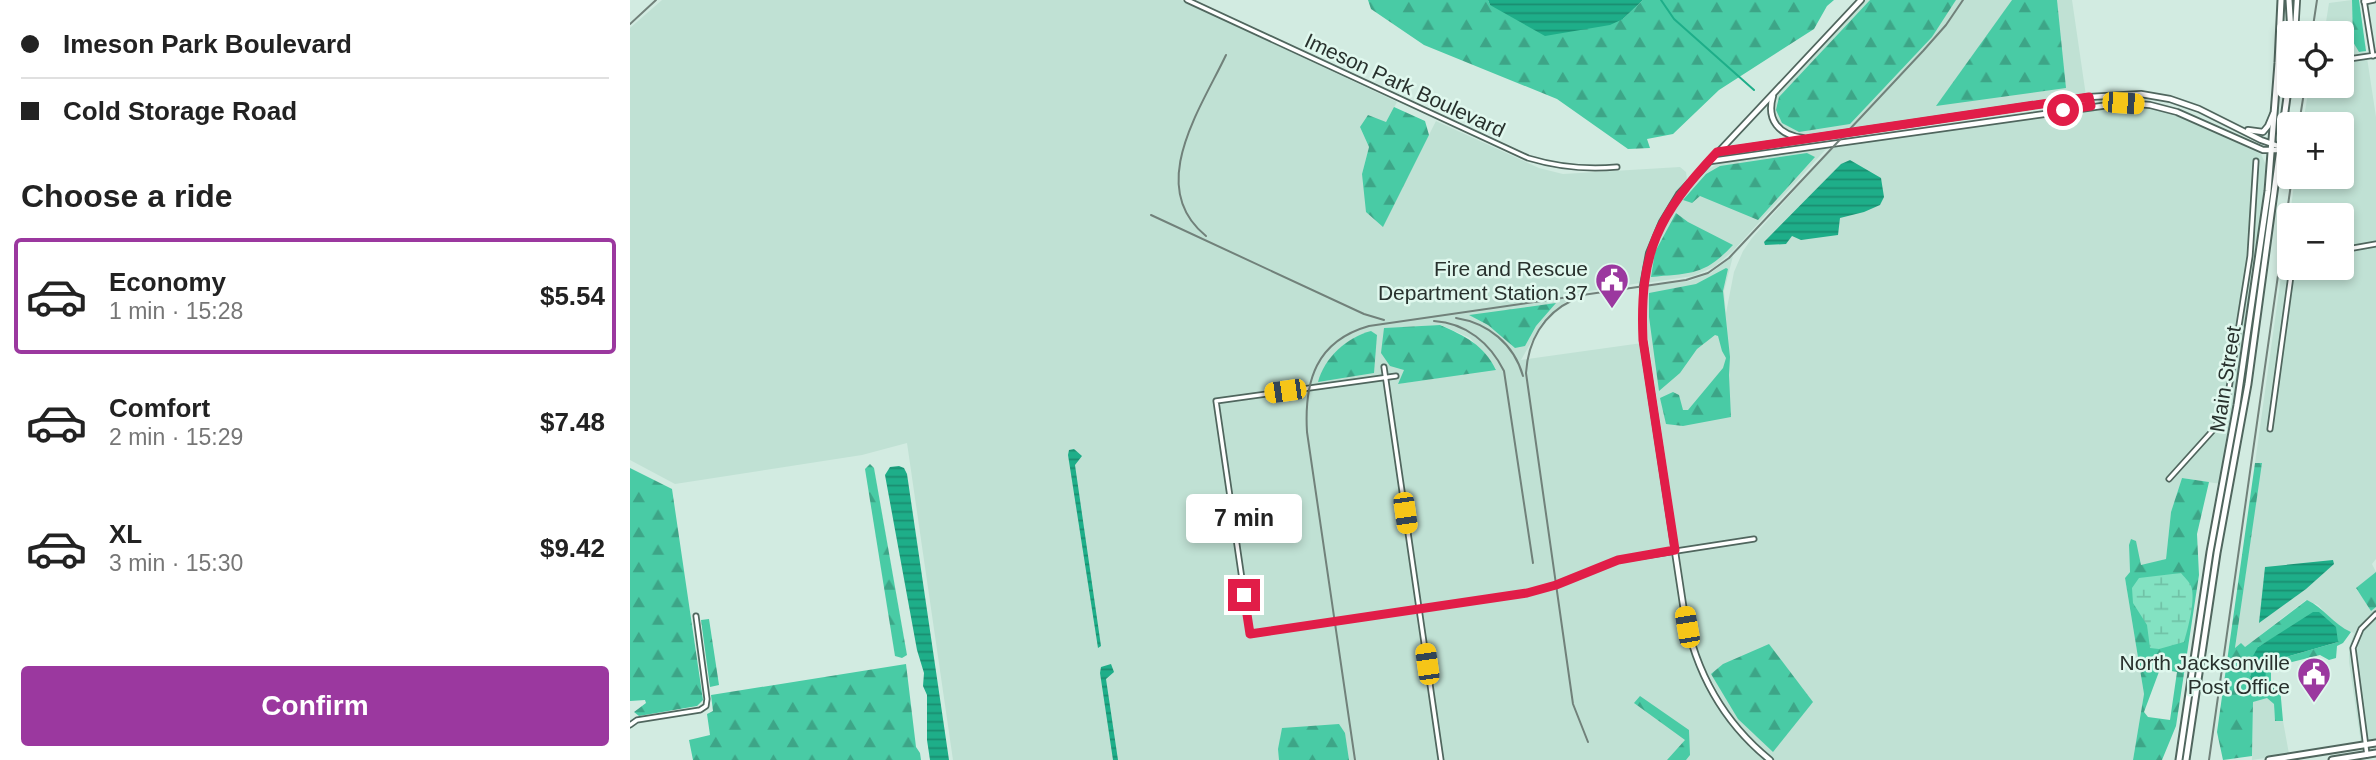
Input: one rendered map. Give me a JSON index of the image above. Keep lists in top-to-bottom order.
{
  "streets": {
    "main road": ["Main Street"],
    "street": ["Imeson Park Boulevard"]
  },
  "places": {
    "public building": ["Fire and Rescue Department Station 37", "North Jacksonville Post Office"]
  },
  "page": {
    "banner": ["Imeson Park Boulevard", "Cold Storage Road"],
    "map_buttons": ["+", "−"],
    "heading": "Choose a ride",
    "list": [
      {
        "name": "Economy",
        "note": "1 min · 15:28",
        "value": "$5.54"
      },
      {
        "name": "Comfort",
        "note": "2 min · 15:29",
        "value": "$7.48"
      },
      {
        "name": "XL",
        "note": "3 min · 15:30",
        "value": "$9.42"
      }
    ],
    "bubble": "7 min",
    "buttons": "Confirm"
  }
}
